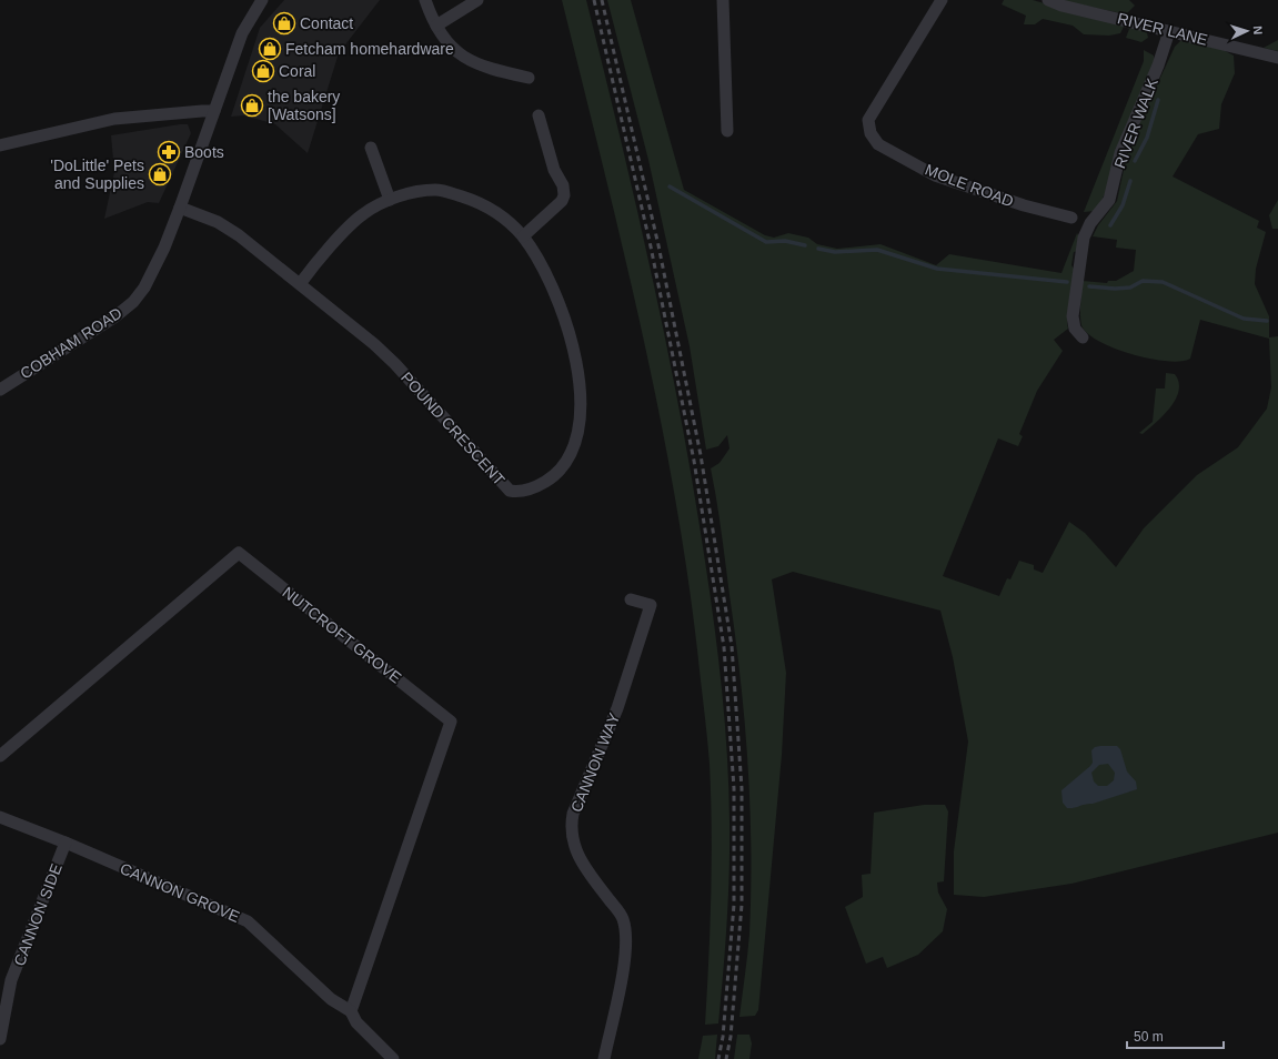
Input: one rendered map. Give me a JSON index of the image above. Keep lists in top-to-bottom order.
{
  "streets": {
    "street": [
      "RIVER LANE",
      "RIVER WALK",
      "MOLE ROAD",
      "COBHAM ROAD",
      "POUND CRESCENT",
      "NUTCROFT GROVE",
      "CANNON WAY",
      "CANNON GROVE",
      "CANNON SIDE"
    ]
  },
  "crossings": [
    ["RIVER LANE", "RIVER WALK"],
    ["COBHAM ROAD", "POUND CRESCENT"],
    ["NUTCROFT GROVE", "CANNON GROVE"],
    ["CANNON GROVE", "CANNON SIDE"]
  ],
  "places": {
    "shop": [
      "Contact",
      "Fetcham homehardware",
      "Coral",
      "the bakery [Watsons]",
      "'DoLittle' Pets and Supplies"
    ],
    "pharmacy": ["Boots"]
  },
  "scale_bar": "50 m",
  "north": "right"
}
